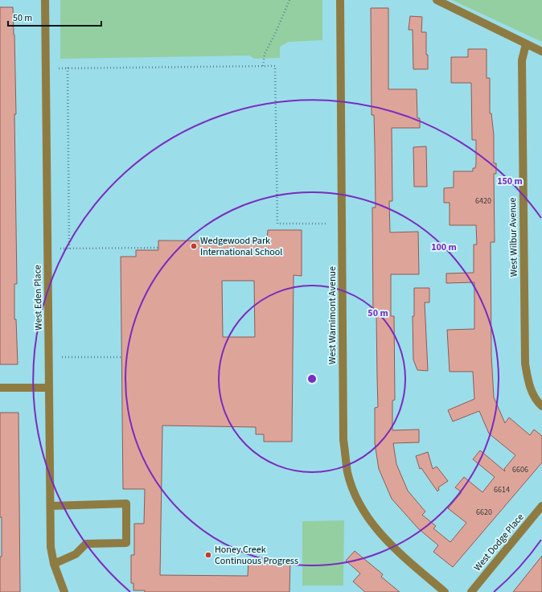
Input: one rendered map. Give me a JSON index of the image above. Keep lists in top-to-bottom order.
{
  "streets": {
    "street": [
      "West Wilbur Avenue",
      "West Eden Place",
      "West Warnimont Avenue",
      "West Dodge Place"
    ]
  },
  "places": ["Wedgewood Park International School", "Honey Creek Continuous Progress"],
  "house_numbers": [
    "6420",
    "6606",
    "6614",
    "6620"
  ],
  "scale_bar": "50 m",
  "rings": ["150 m", "100 m", "50 m"]
}
